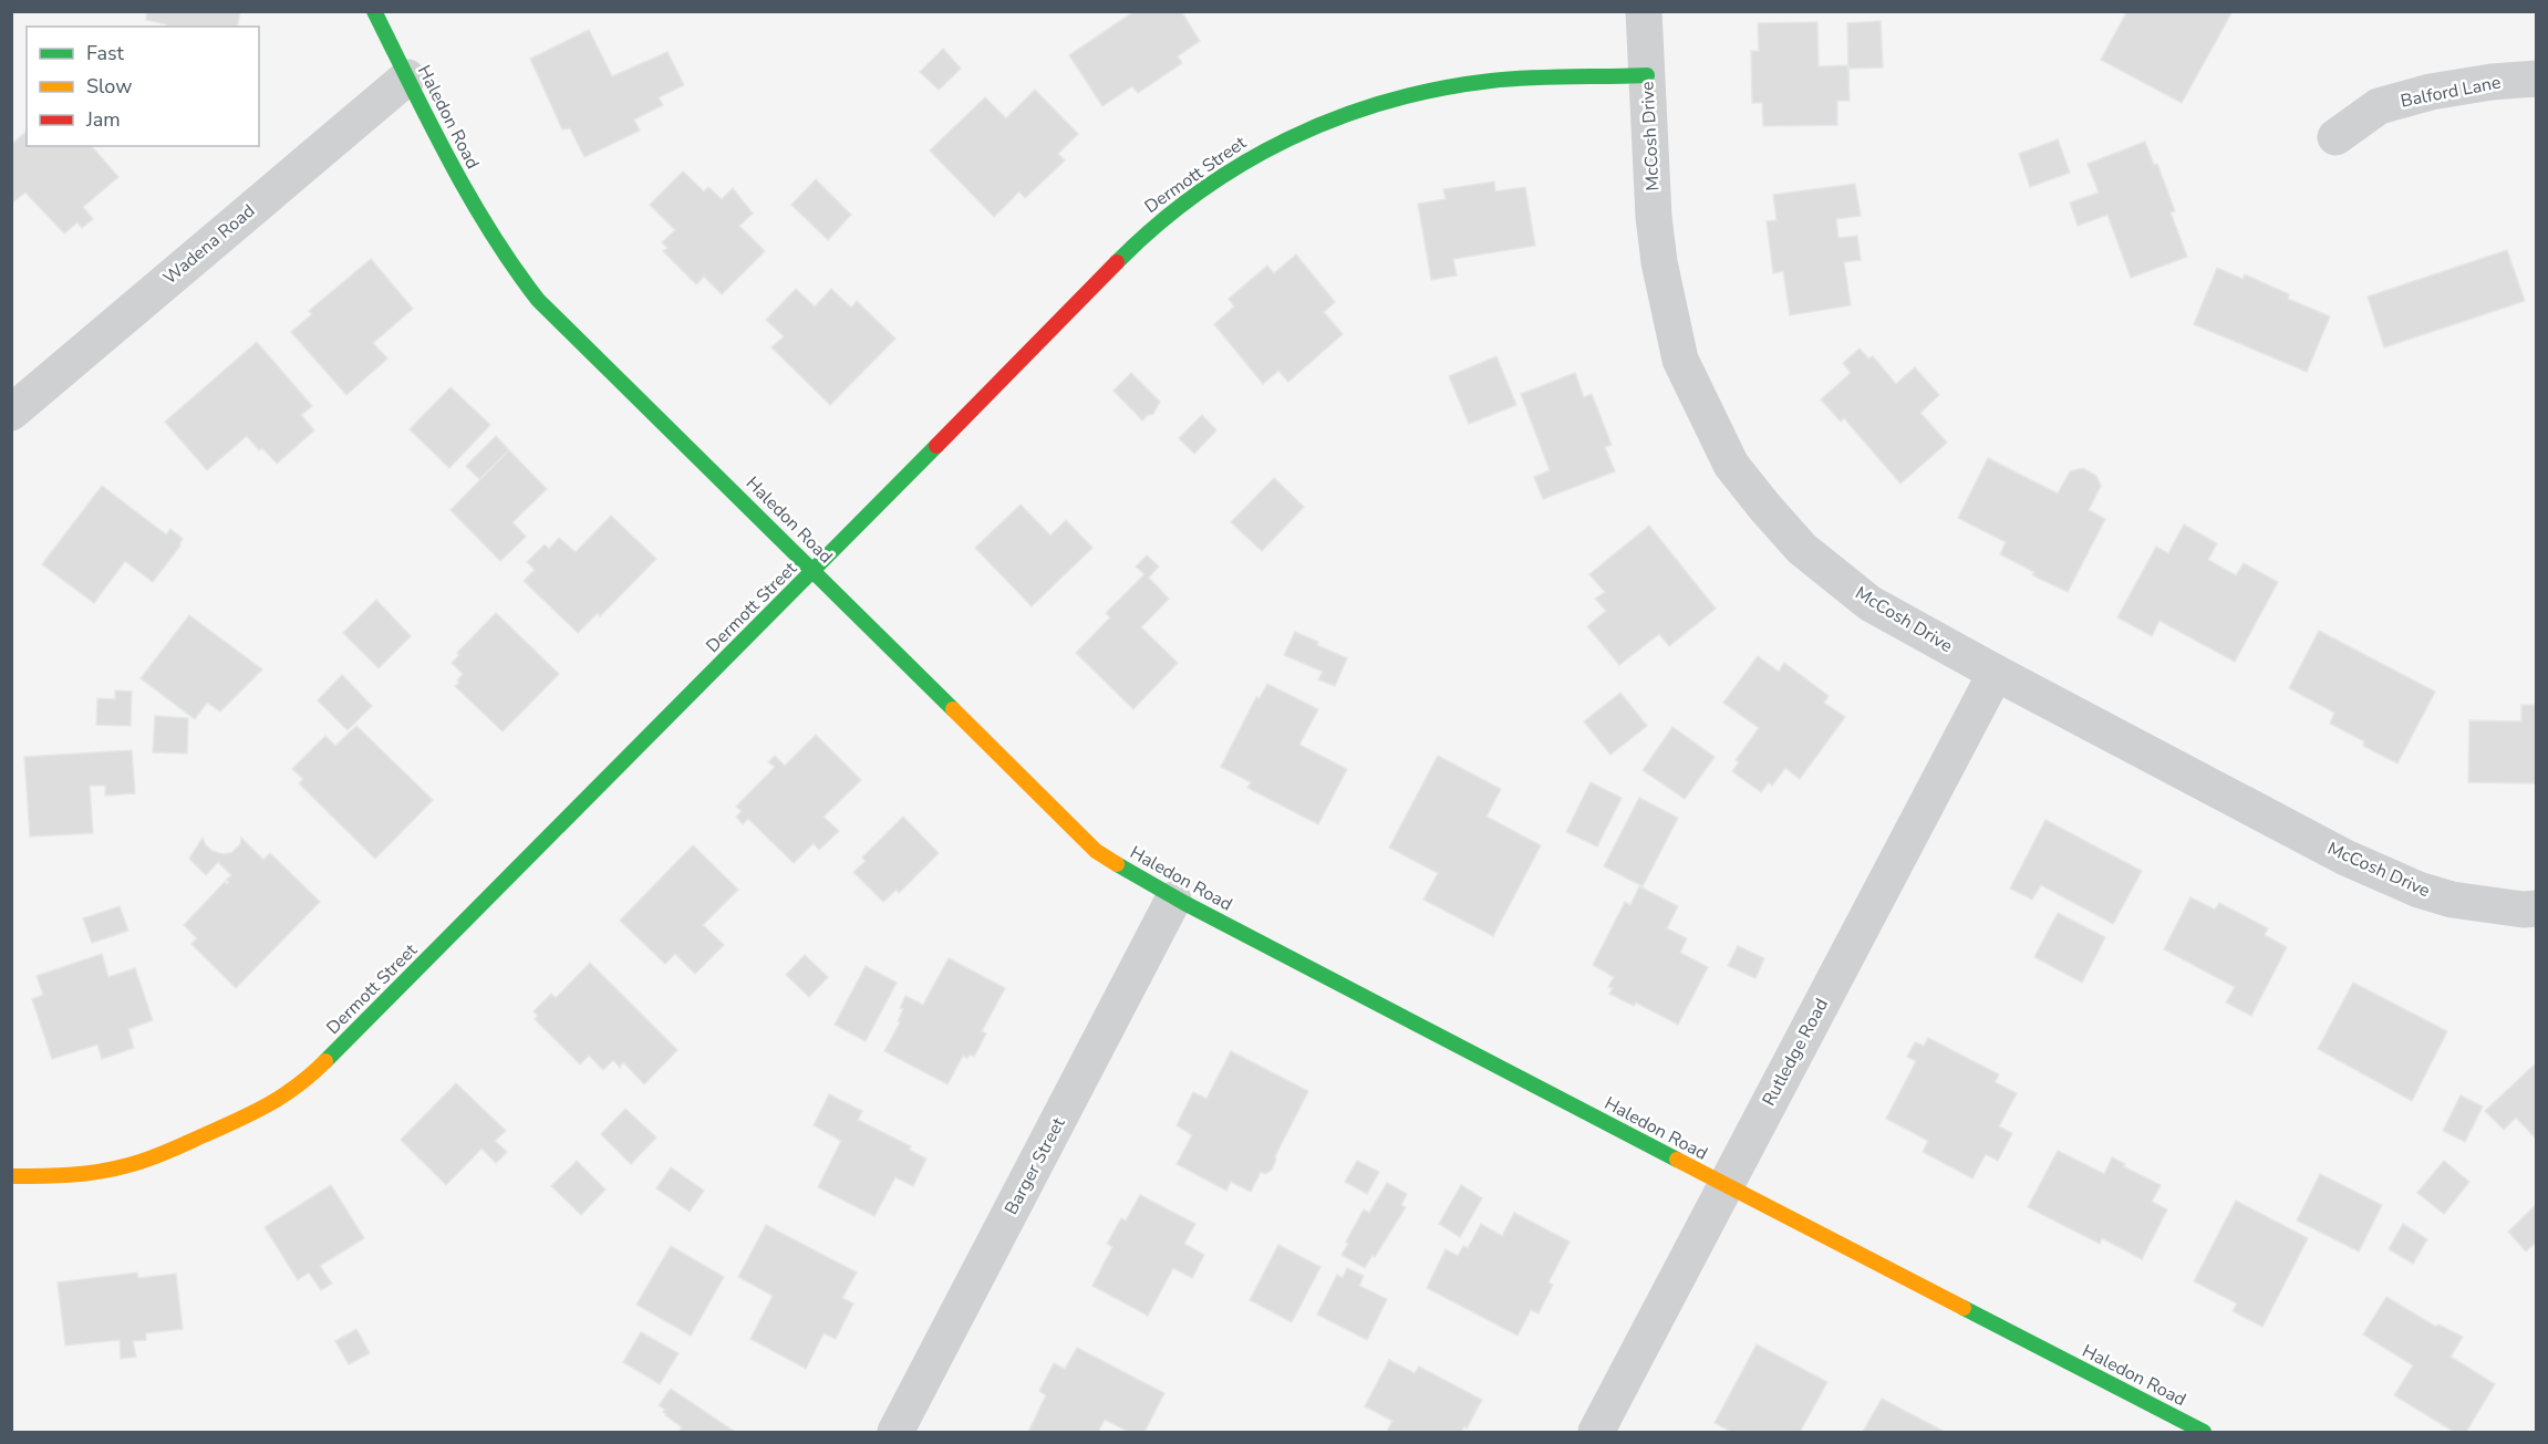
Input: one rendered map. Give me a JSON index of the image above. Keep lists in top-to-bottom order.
{
  "streets": {
    "street": [
      "Balford Lane",
      "Haledon Road",
      "McCosh Drive",
      "Dermott Street",
      "Wadena Road",
      "Rutledge Road",
      "Barger Street"
    ]
  },
  "crossings": [
    ["Haledon Road", "Dermott Street"],
    ["Haledon Road", "Wadena Road"],
    ["Haledon Road", "Rutledge Road"],
    ["Haledon Road", "Barger Street"],
    ["McCosh Drive", "Dermott Street"],
    ["McCosh Drive", "Rutledge Road"]
  ],
  "legend": ["Fast", "Slow", "Jam"]
}
